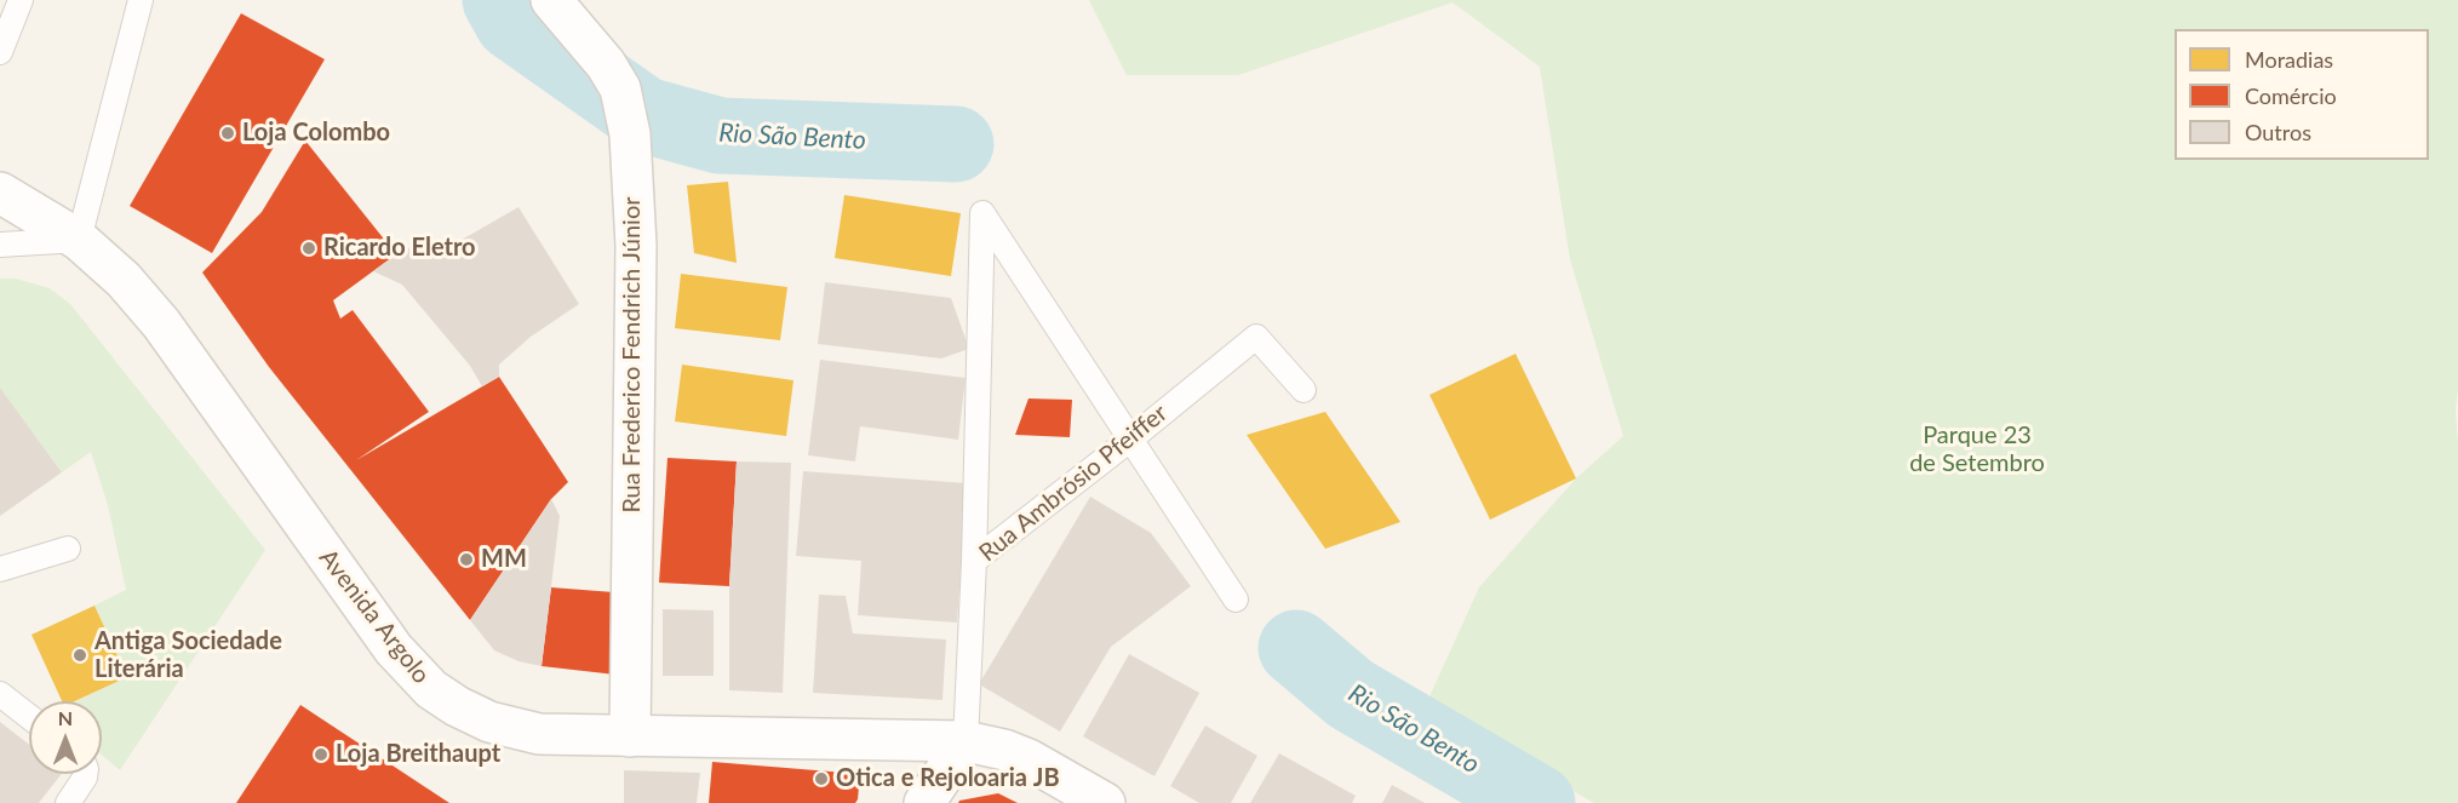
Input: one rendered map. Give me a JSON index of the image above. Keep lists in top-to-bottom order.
{
  "streets": {
    "main road": ["Rua Frederico Fendrich Júnior", "Avenida Argolo"],
    "lane": ["Rua Ambrósio Pfeiffer"]
  },
  "crossings": [
    ["Rua Frederico Fendrich Júnior", "Avenida Argolo"],
    ["Rua Ambrósio Pfeiffer", "Avenida Argolo"]
  ],
  "water": ["Rio São Bento"],
  "parks": ["Parque 23 de Setembro"],
  "places": [
    "Loja Colombo",
    "Ricardo Eletro",
    "MM",
    "Antiga Sociedade Literária",
    "Loja Breithaupt",
    "Otica e Rejoloaria JB"
  ],
  "legend": ["Moradias", "Comércio", "Outros"],
  "north": "top"
}
